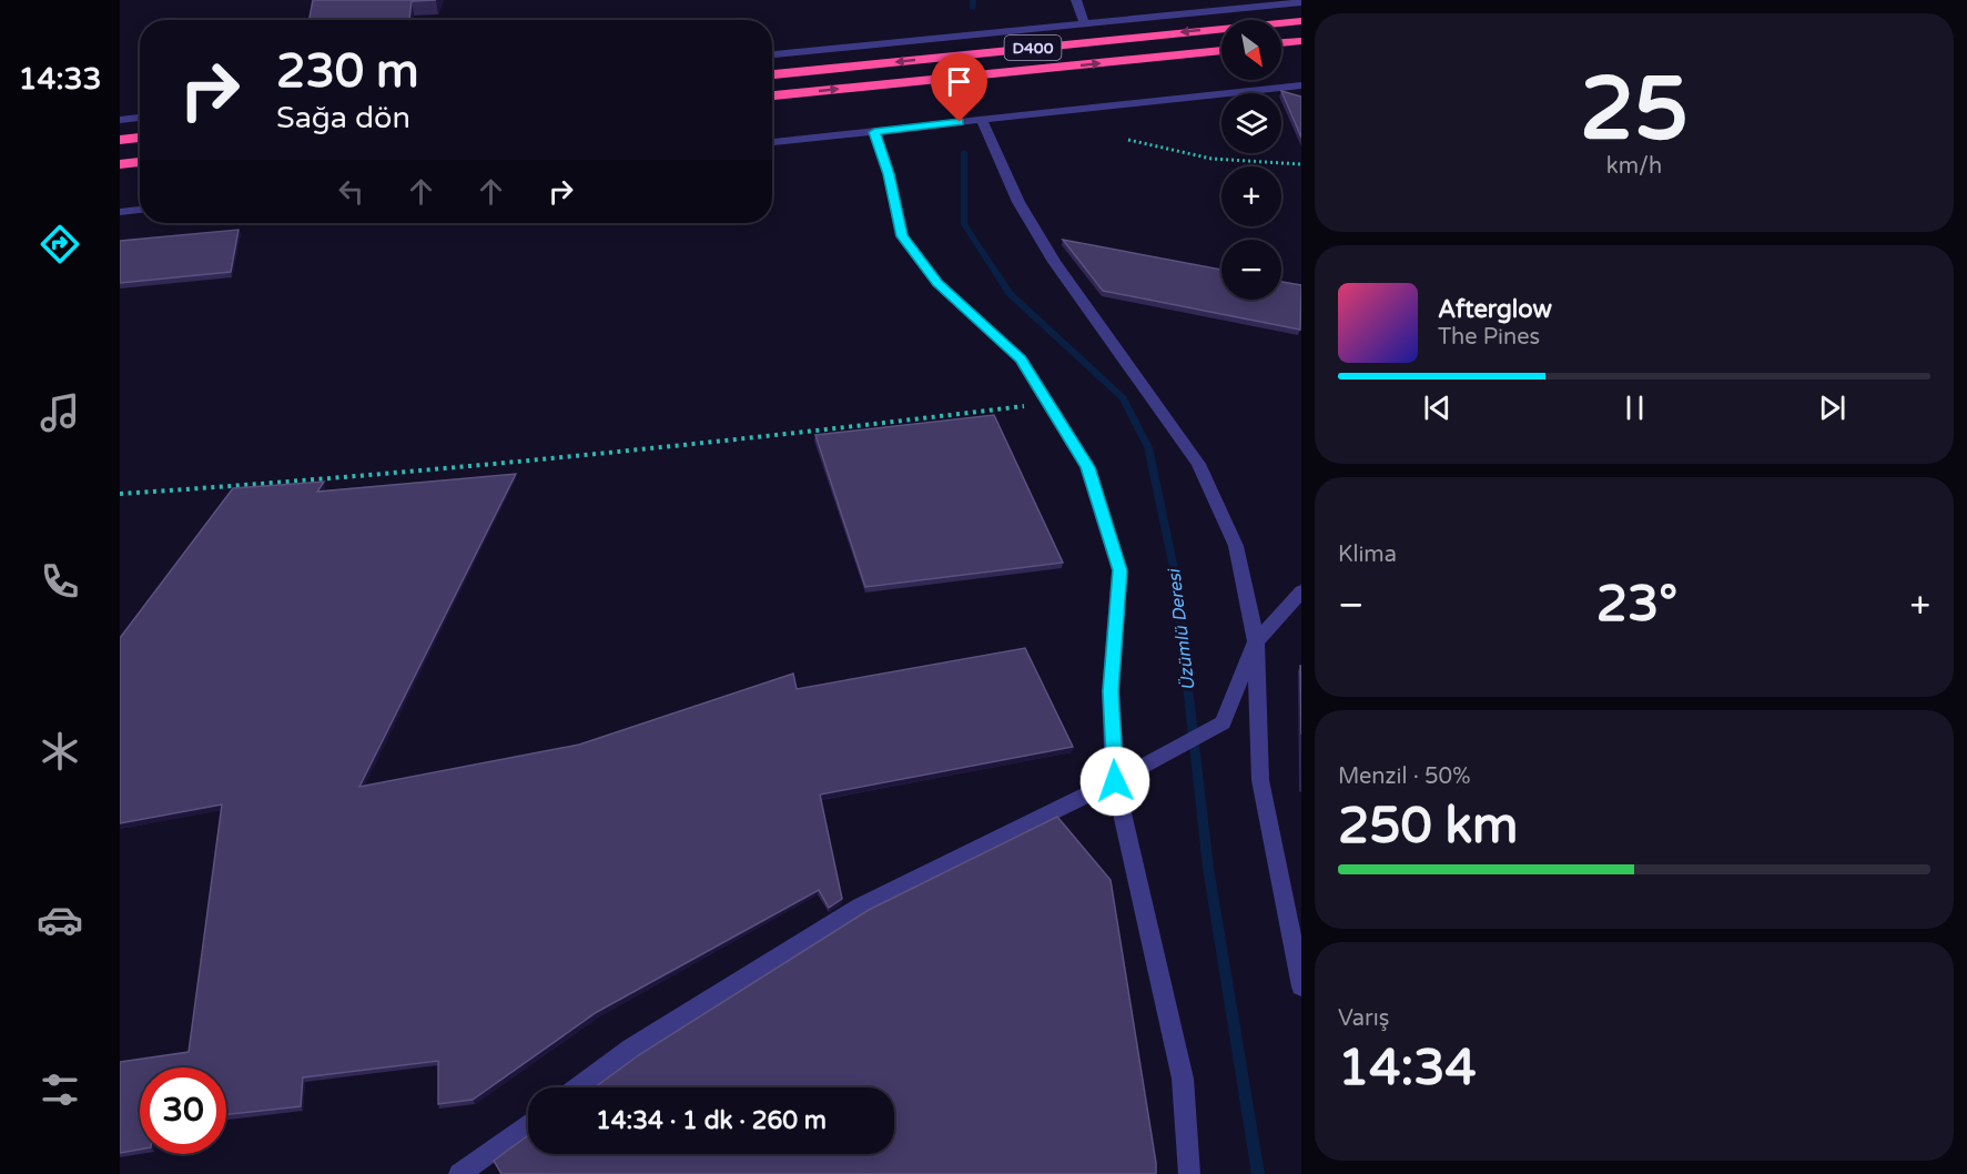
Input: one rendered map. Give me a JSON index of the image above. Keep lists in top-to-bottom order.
{
  "streets": {
    "highway": ["D400"]
  },
  "water": ["Üzümlü Deresi"],
  "north": "bottom right",
  "page": {
    "tabs": "14:33",
    "tile": [
      ["25", "km/h"],
      "Klima",
      ["Menzil · 50%", "250 km"],
      ["Varış", "14:34"]
    ],
    "map_buttons": ["+", "−"],
    "turn": ["230 m", "Sağa dön"],
    "song": ["Afterglow", "The Pines"],
    "heat": ["−", "23°", "+"],
    "limit": "30",
    "trip": "14:34 · 1 dk · 260 m"
  }
}
